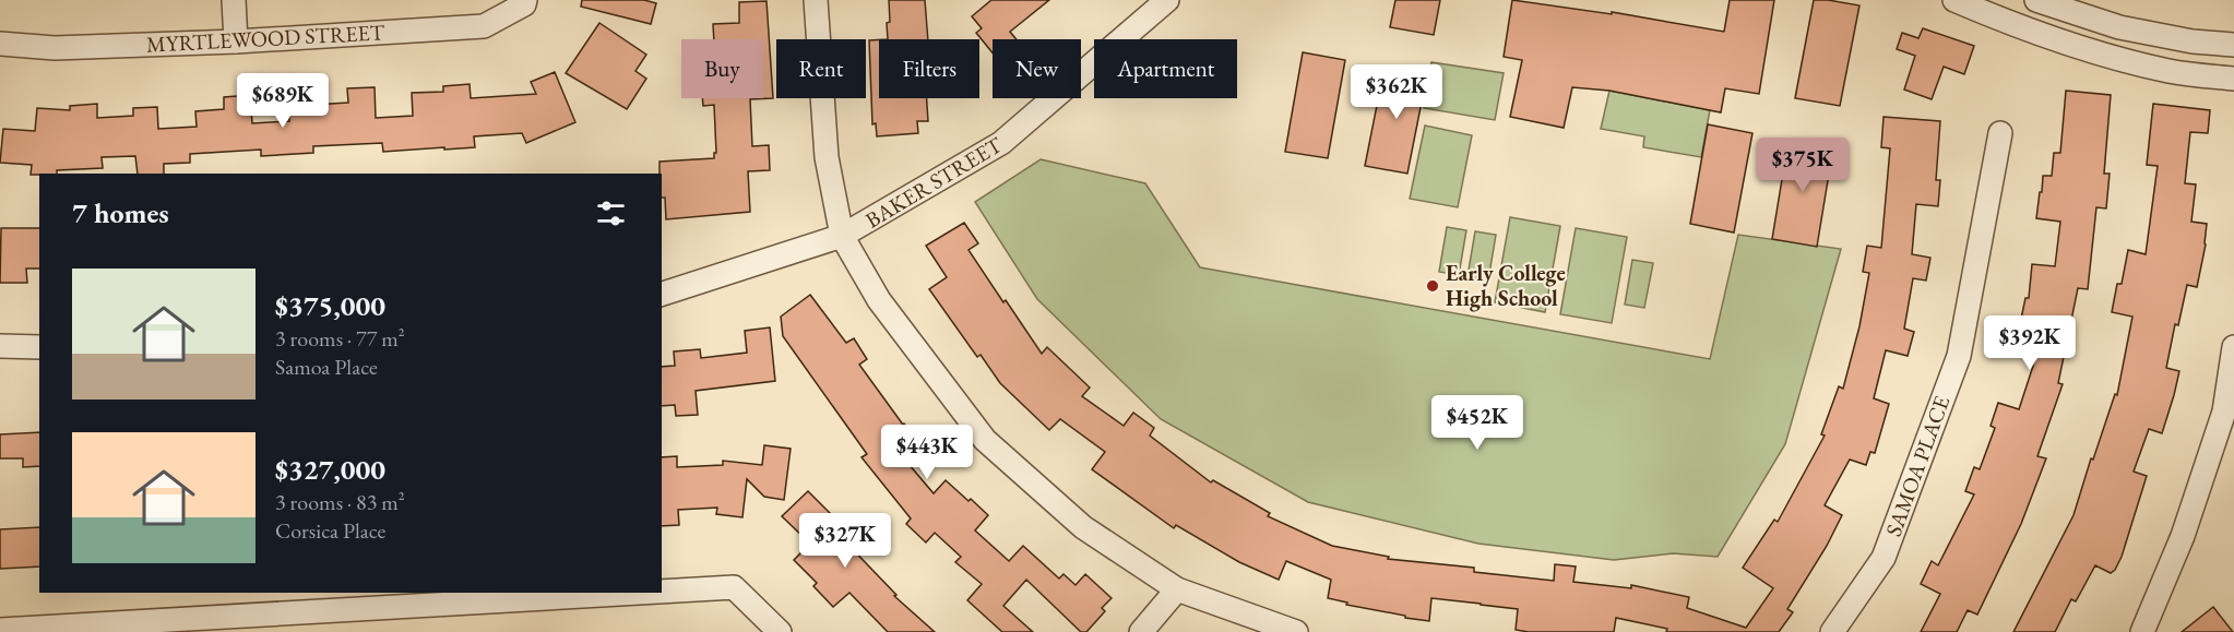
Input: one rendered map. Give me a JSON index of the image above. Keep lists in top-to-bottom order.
{
  "streets": {
    "street": ["MYRTLEWOOD STREET", "BAKER STREET", "SAMOA PLACE"]
  },
  "places": ["Early College High School"],
  "page": {
    "chip": [
      "Buy",
      "Rent",
      "Filters",
      "New",
      "Apartment"
    ],
    "price": [
      "$362K",
      "$689K",
      "$375K",
      "$392K",
      "$452K",
      "$443K",
      "$327K"
    ],
    "heading": "7 homes",
    "list": [
      {
        "name": "$375,000",
        "note": "3 rooms · 77 m² · Samoa Place"
      },
      {
        "name": "$327,000",
        "note": "3 rooms · 83 m² · Corsica Place"
      }
    ]
  }
}
